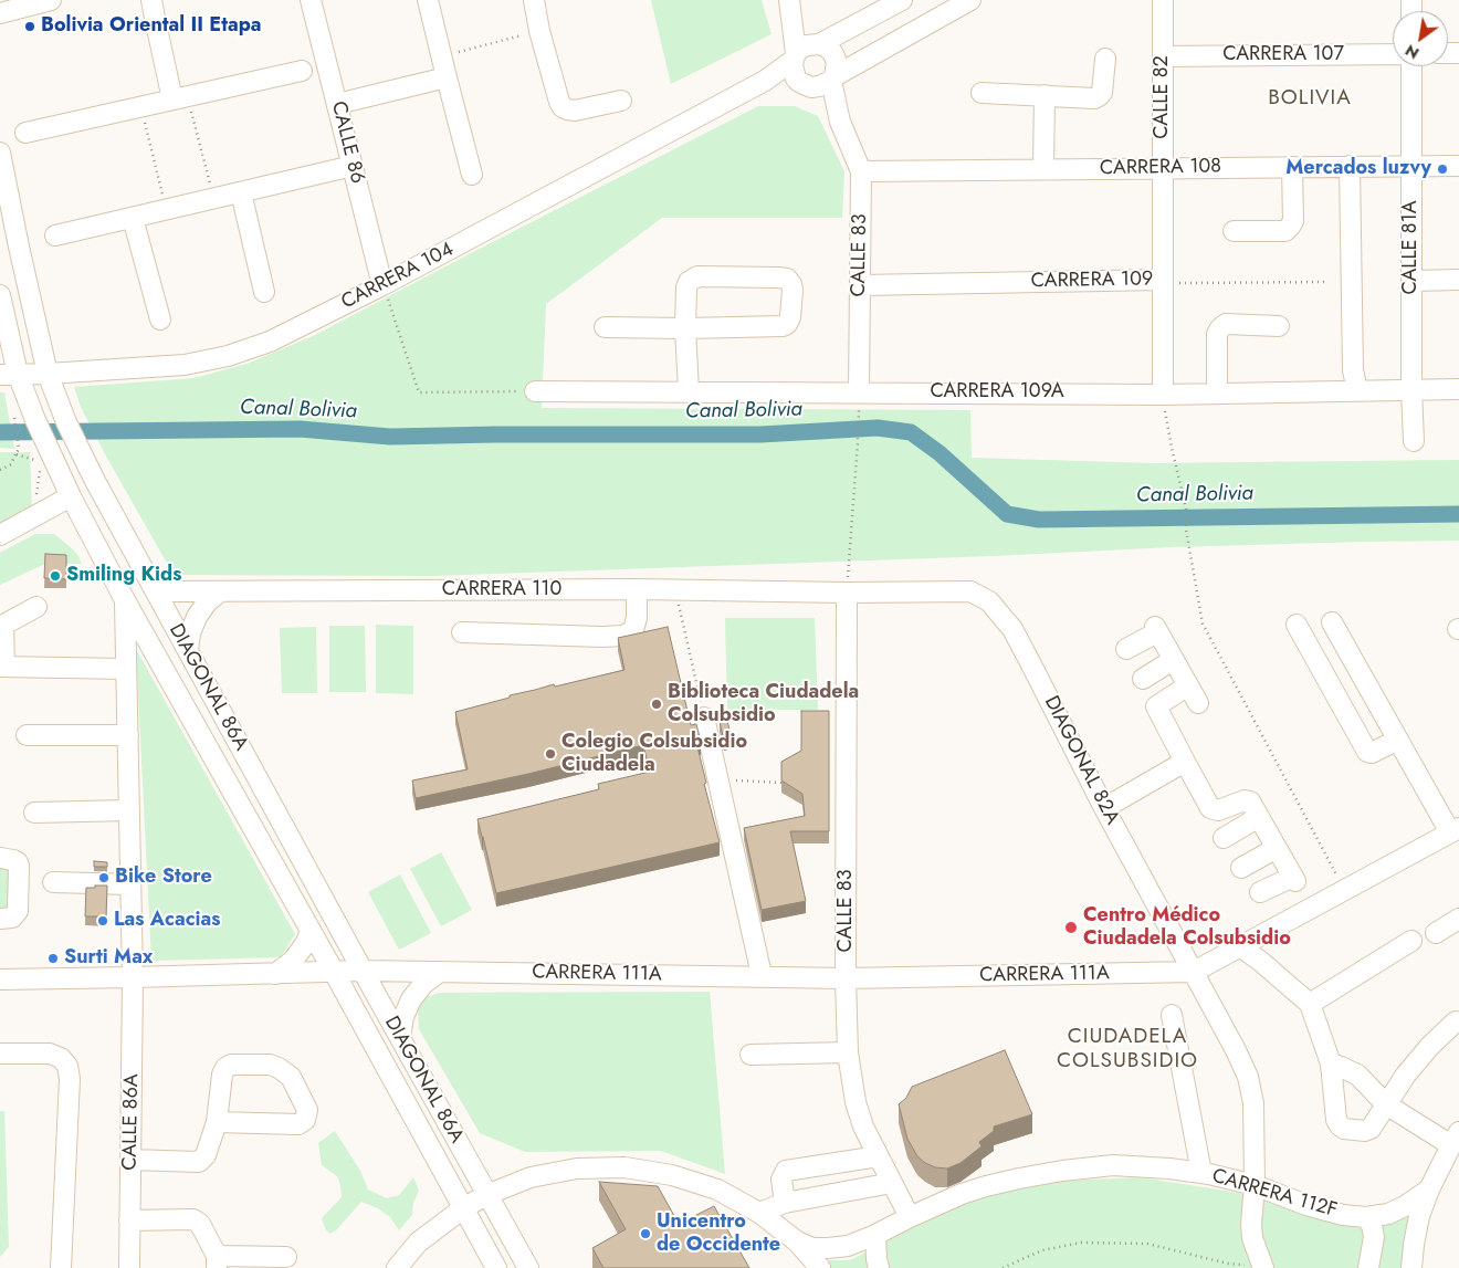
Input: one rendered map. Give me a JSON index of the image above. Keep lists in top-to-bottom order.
{
  "streets": {
    "street": [
      "CARRERA 107",
      "CALLE 82",
      "CALLE 86",
      "CARRERA 108",
      "CALLE 81A",
      "CALLE 83",
      "CARRERA 104",
      "CARRERA 109",
      "CARRERA 109A",
      "CARRERA 110",
      "DIAGONAL 86A",
      "DIAGONAL 82A",
      "CARRERA 111A",
      "CALLE 86A",
      "CARRERA 112F"
    ]
  },
  "crossings": [
    ["CARRERA 107", "CALLE 82"],
    ["CALLE 82", "CARRERA 108"],
    ["CALLE 82", "CARRERA 109"],
    ["CALLE 82", "CARRERA 109A"],
    ["CALLE 86", "CARRERA 104"],
    ["CARRERA 108", "CALLE 81A"],
    ["CARRERA 108", "CALLE 83"],
    ["CALLE 81A", "CARRERA 109A"],
    ["CALLE 83", "CARRERA 104"],
    ["CALLE 83", "CARRERA 109"],
    ["CALLE 83", "CARRERA 109A"],
    ["CALLE 83", "CARRERA 110"],
    ["CALLE 83", "DIAGONAL 82A"],
    ["CALLE 83", "CARRERA 111A"],
    ["CALLE 83", "CARRERA 112F"],
    ["CARRERA 104", "DIAGONAL 86A"],
    ["CARRERA 110", "DIAGONAL 86A"],
    ["CARRERA 110", "DIAGONAL 82A"],
    ["DIAGONAL 86A", "CARRERA 111A"],
    ["DIAGONAL 86A", "CALLE 86A"],
    ["DIAGONAL 82A", "CARRERA 111A"],
    ["DIAGONAL 82A", "CARRERA 112F"],
    ["CARRERA 111A", "CALLE 86A"]
  ],
  "districts": ["BOLIVIA", "CIUDADELA COLSUBSIDIO"],
  "water": ["Canal Bolivia"],
  "places": [
    "Bolivia Oriental II Etapa",
    "Mercados luzvy",
    "Smiling Kids",
    "Biblioteca Ciudadela Colsubsidio",
    "Colegio Colsubsidio Ciudadela",
    "Bike Store",
    "Las Acacias",
    "Centro Médico Ciudadela Colsubsidio",
    "Surti Max",
    "Unicentro de Occidente"
  ],
  "north": "bottom left"
}
